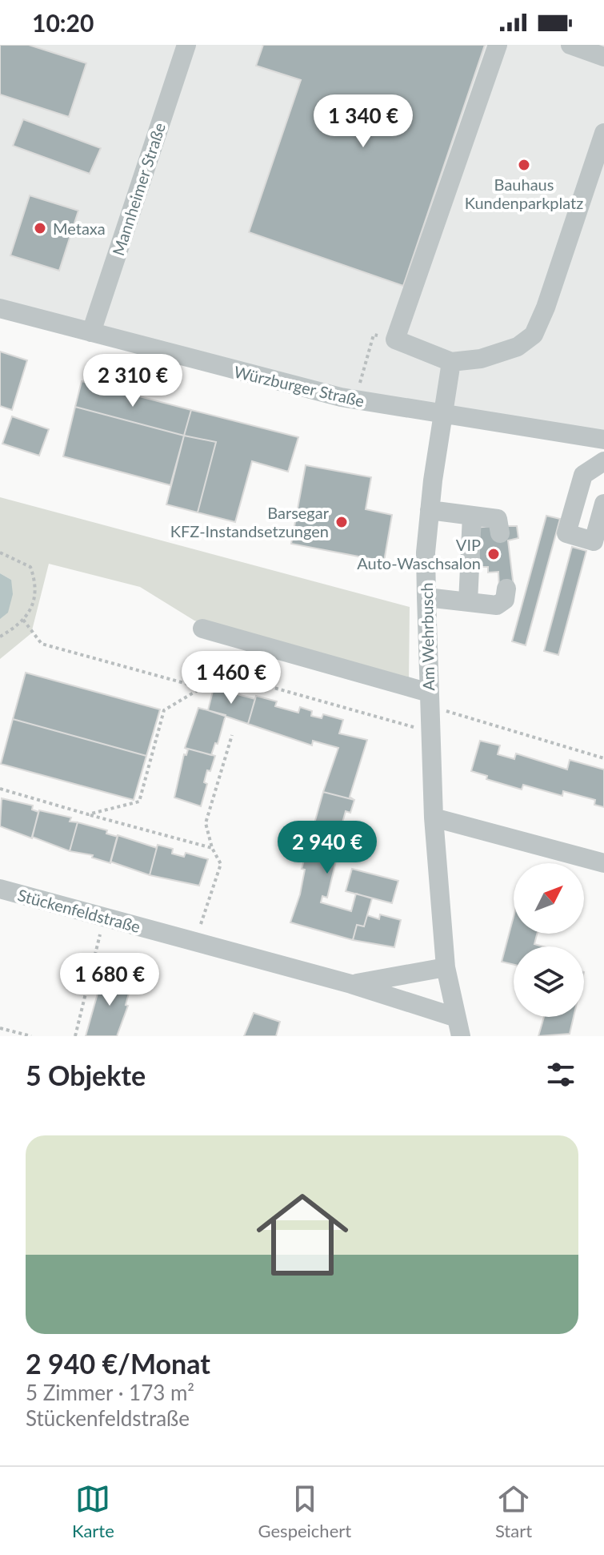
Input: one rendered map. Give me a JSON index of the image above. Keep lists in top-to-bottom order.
{
  "streets": {
    "street": [
      "Mannheimer Straße",
      "Würzburger Straße",
      "Am Wehrbusch",
      "Stückenfeldstraße"
    ]
  },
  "crossings": [
    ["Mannheimer Straße", "Würzburger Straße"],
    ["Würzburger Straße", "Am Wehrbusch"],
    ["Am Wehrbusch", "Stückenfeldstraße"]
  ],
  "places": [
    "Bauhaus Kundenparkplatz",
    "Metaxa",
    "Barsegar KFZ-Instandsetzungen",
    "VIP Auto-Waschsalon"
  ],
  "north": "top right",
  "page": {
    "status": "10:20",
    "price": [
      "1 340 €",
      "2 310 €",
      "1 460 €",
      "2 940 €",
      "1 680 €"
    ],
    "heading": "5 Objekte",
    "list": [
      {
        "name": "2 940 €/Monat",
        "note": "5 Zimmer · 173 m² · Stückenfeldstraße"
      }
    ],
    "tabs": ["Karte", "Gespeichert", "Start"]
  }
}
